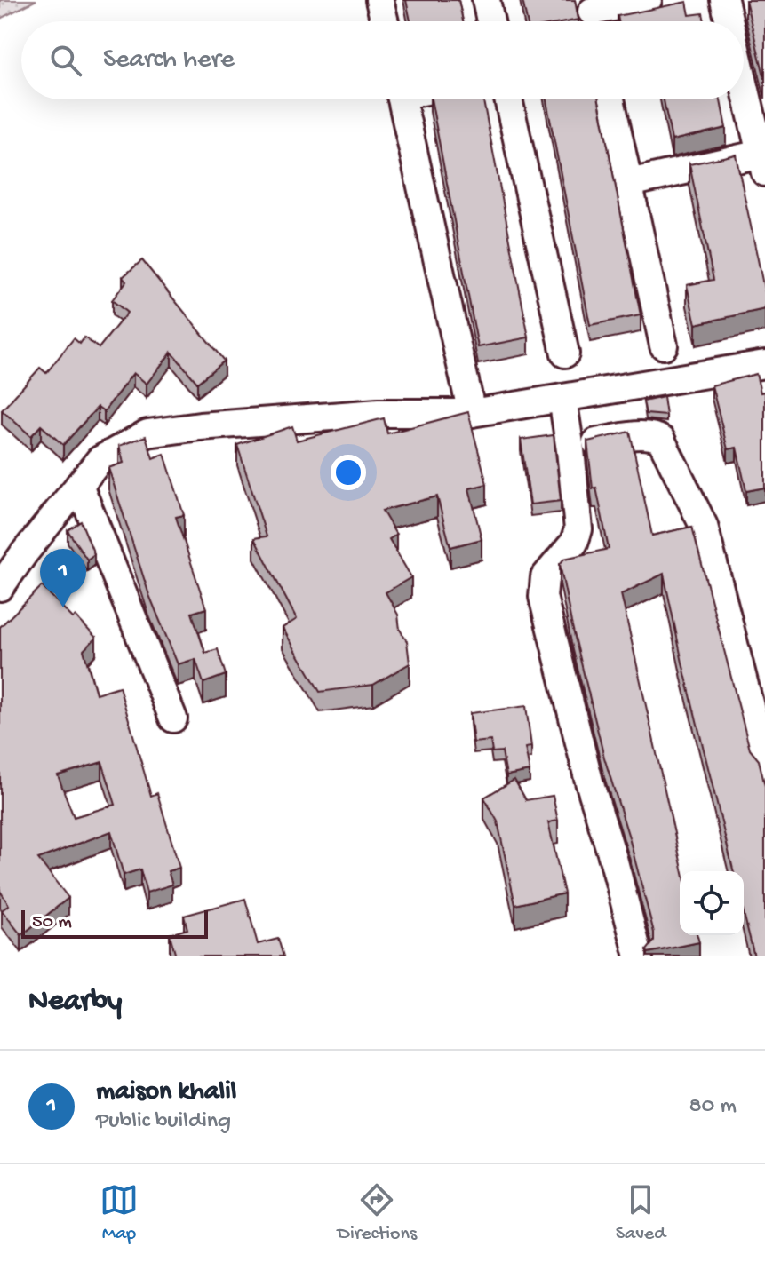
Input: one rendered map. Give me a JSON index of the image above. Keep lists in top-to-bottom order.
{
  "scale_bar": "50 m",
  "page": {
    "search": "Search here",
    "pins": "1",
    "scale": "50 m",
    "heading": "Nearby",
    "list": [
      {
        "mark": "1",
        "name": "maison khalil",
        "note": "Public building",
        "value": "80 m"
      }
    ],
    "nav": ["Map", "Directions", "Saved"]
  }
}
